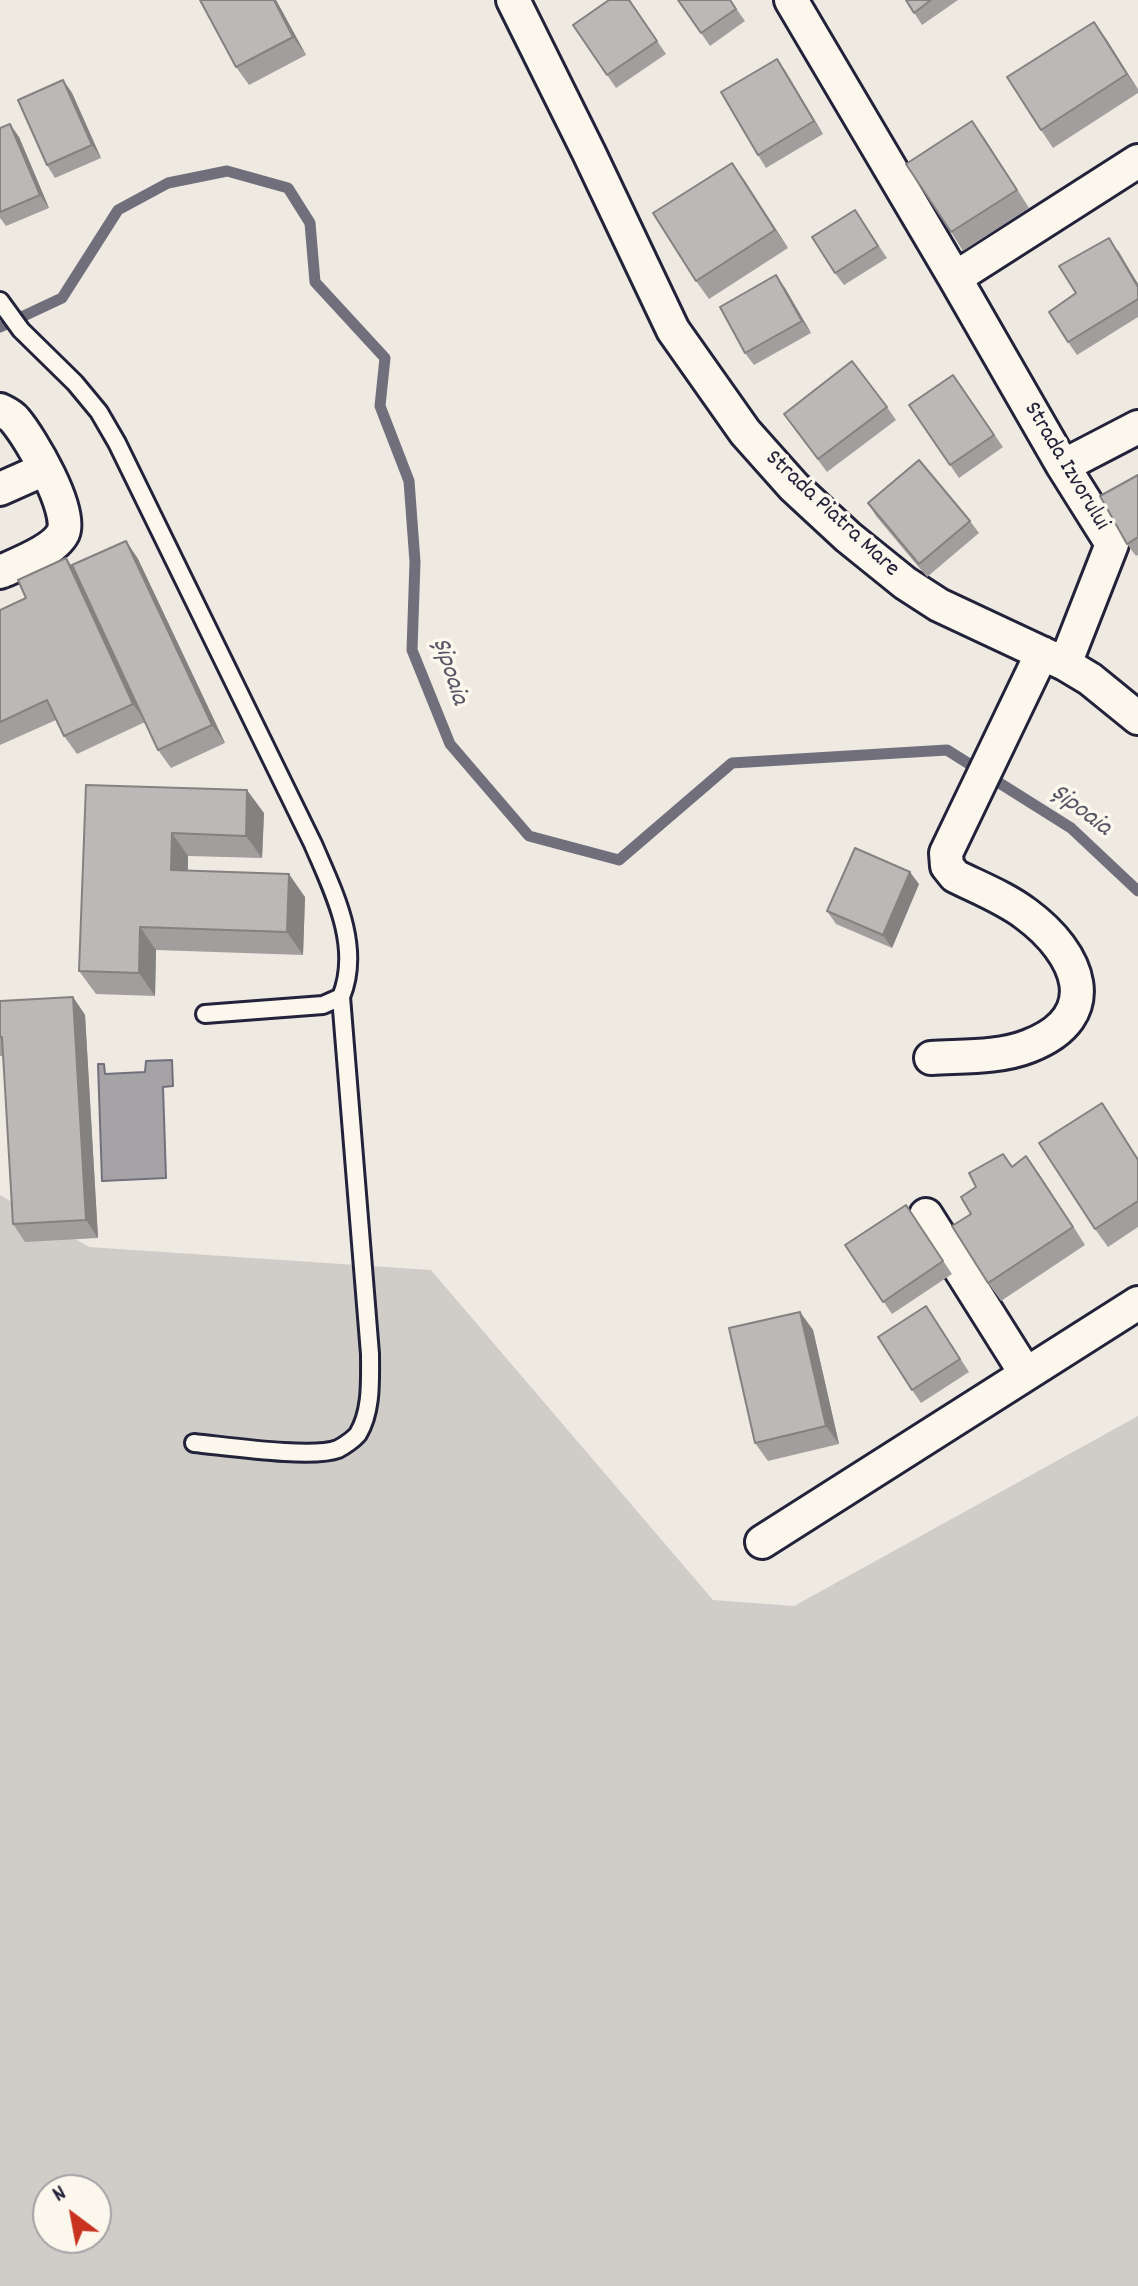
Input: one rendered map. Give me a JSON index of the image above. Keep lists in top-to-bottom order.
{
  "streets": {
    "street": ["Strada Izvorului", "Strada Piatra Mare"]
  },
  "crossings": [
    ["Strada Izvorului", "Strada Piatra Mare"]
  ],
  "water": ["Șipoaia"],
  "north": "top left"
}
